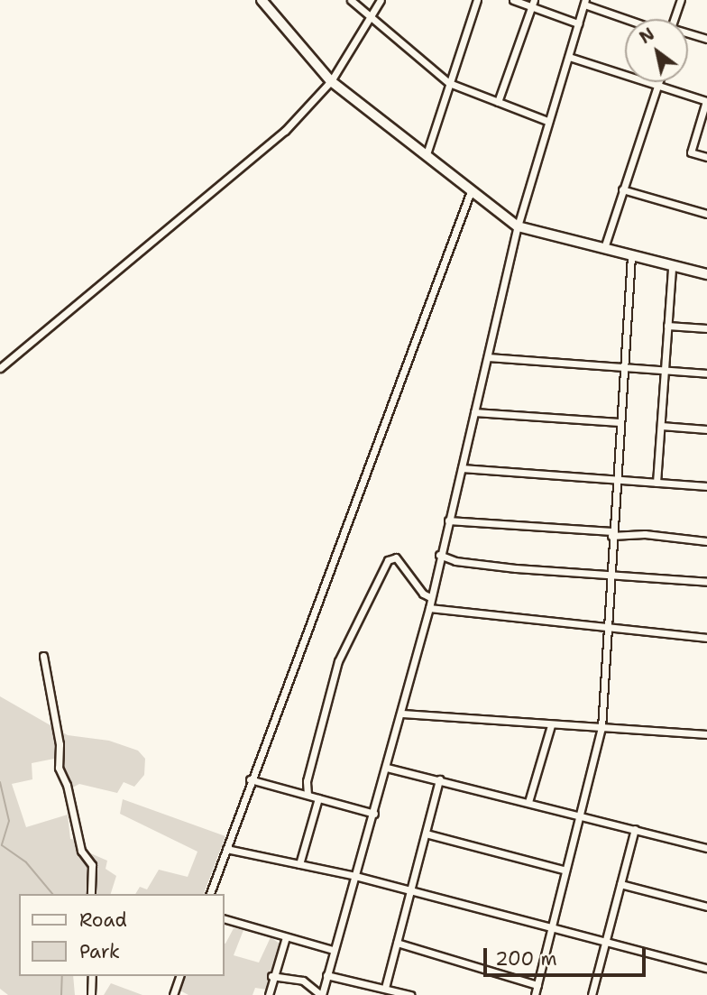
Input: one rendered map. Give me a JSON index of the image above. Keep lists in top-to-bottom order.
{
  "legend": ["Road", "Park"],
  "scale_bar": "200 m",
  "north": "top left"
}
